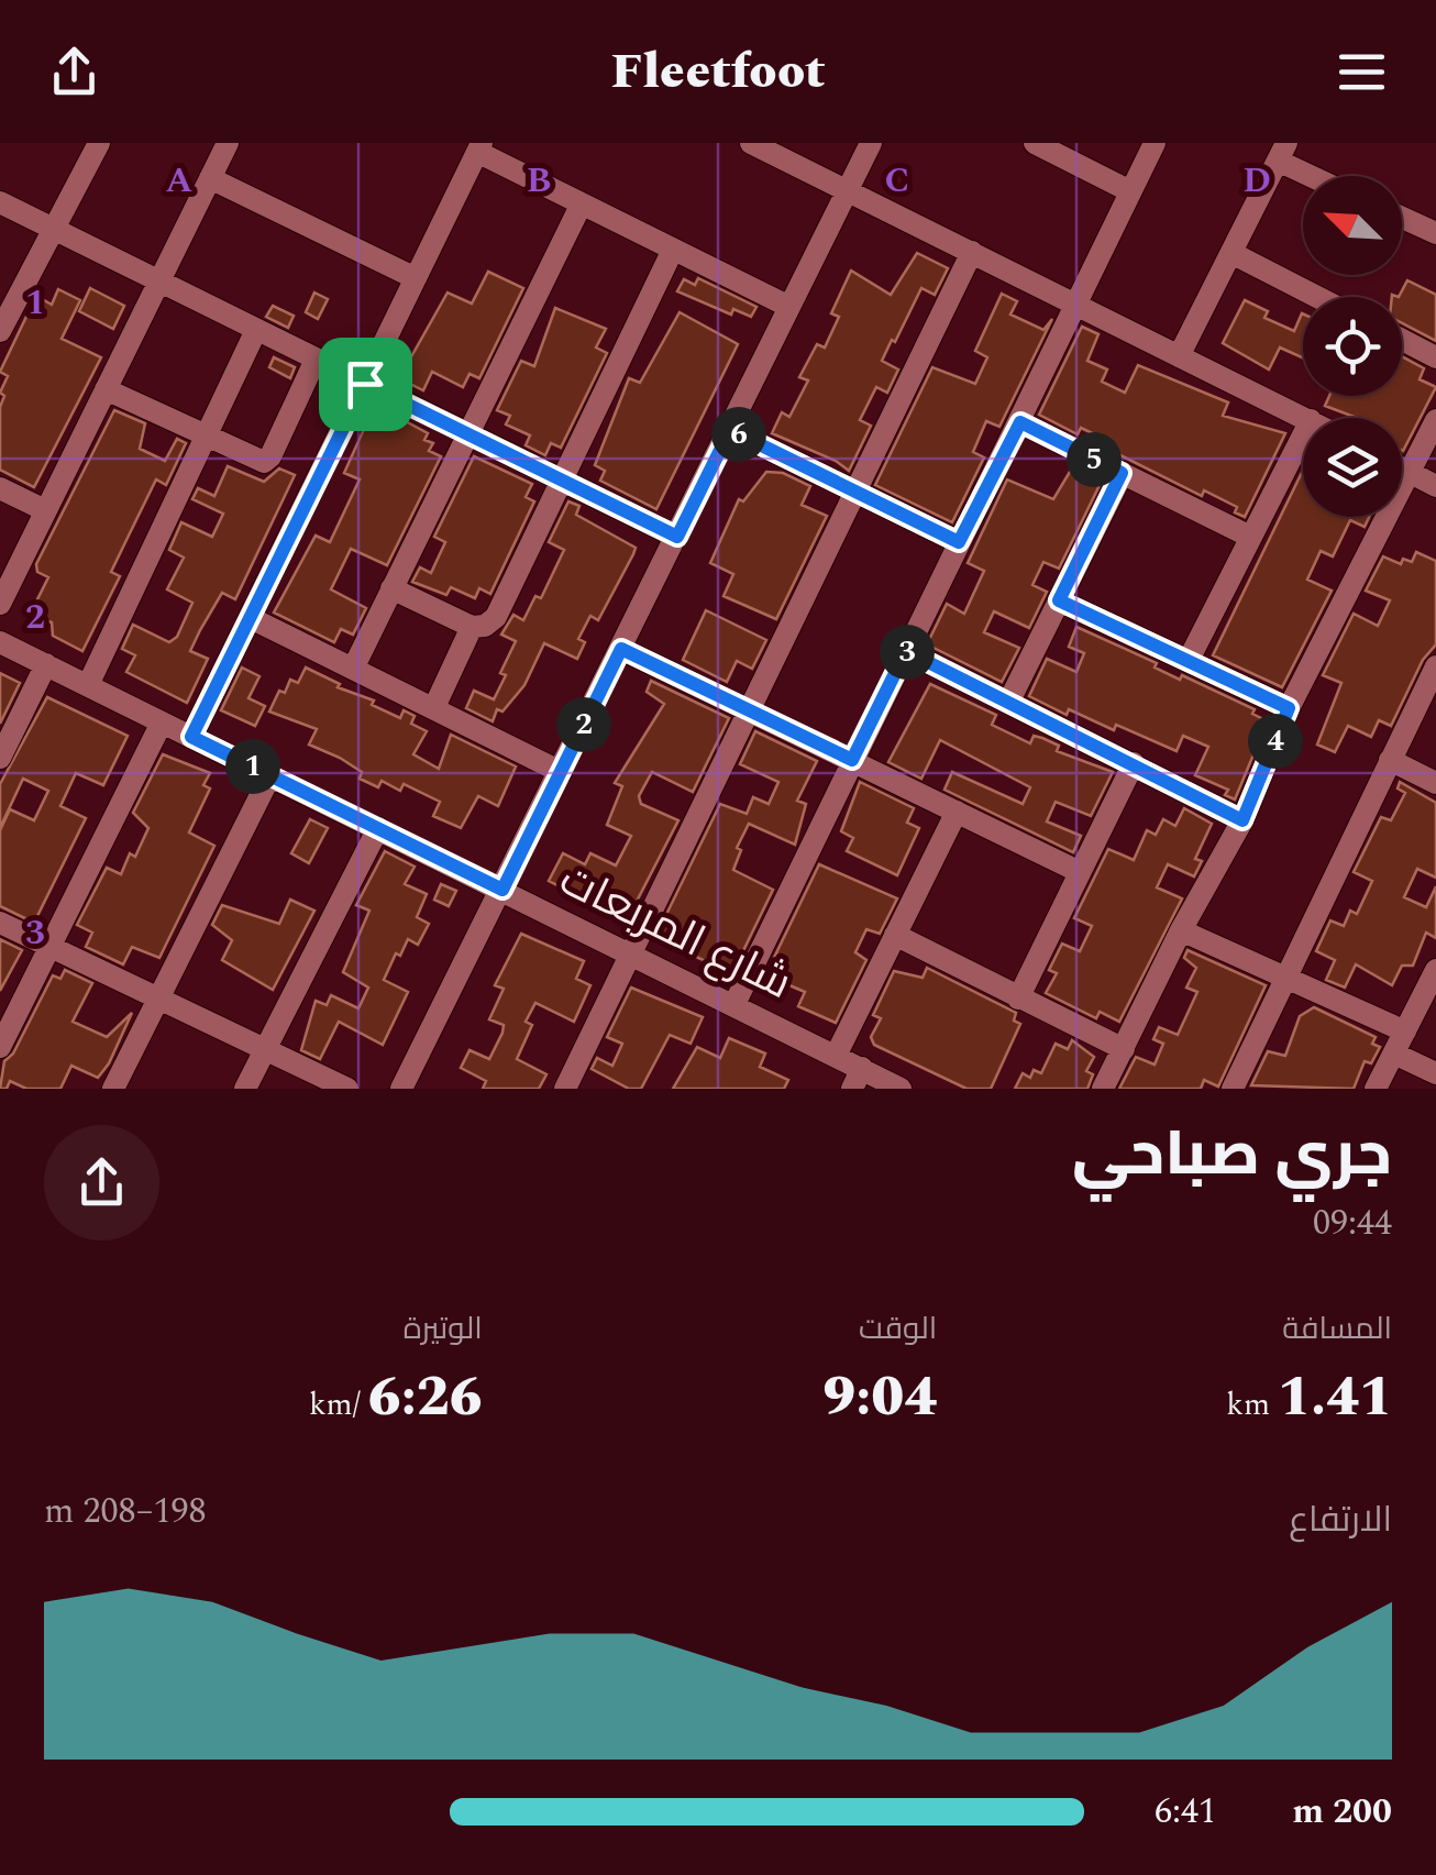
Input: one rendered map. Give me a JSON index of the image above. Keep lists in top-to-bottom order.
{
  "streets": {
    "street": ["شارع المربعات"]
  },
  "north": "top left",
  "page": {
    "header": "Fleetfoot",
    "pins": [
      "6",
      "5",
      "3",
      "2",
      "4",
      "1"
    ],
    "heading": ["جري صباحي", "09:44"],
    "stats": [
      ["المسافة", "1.41 km"],
      ["الوقت", "9:04"],
      ["الوتيرة", "6:26 /km"]
    ],
    "chart": ["الارتفاع", "198–208 m"],
    "list": [
      {
        "name": "200 m",
        "note": "6:41"
      }
    ]
  },
  "grid": {
    "columns": [
      "A",
      "B",
      "C",
      "D"
    ],
    "rows": ["1", "2", "3"]
  }
}
